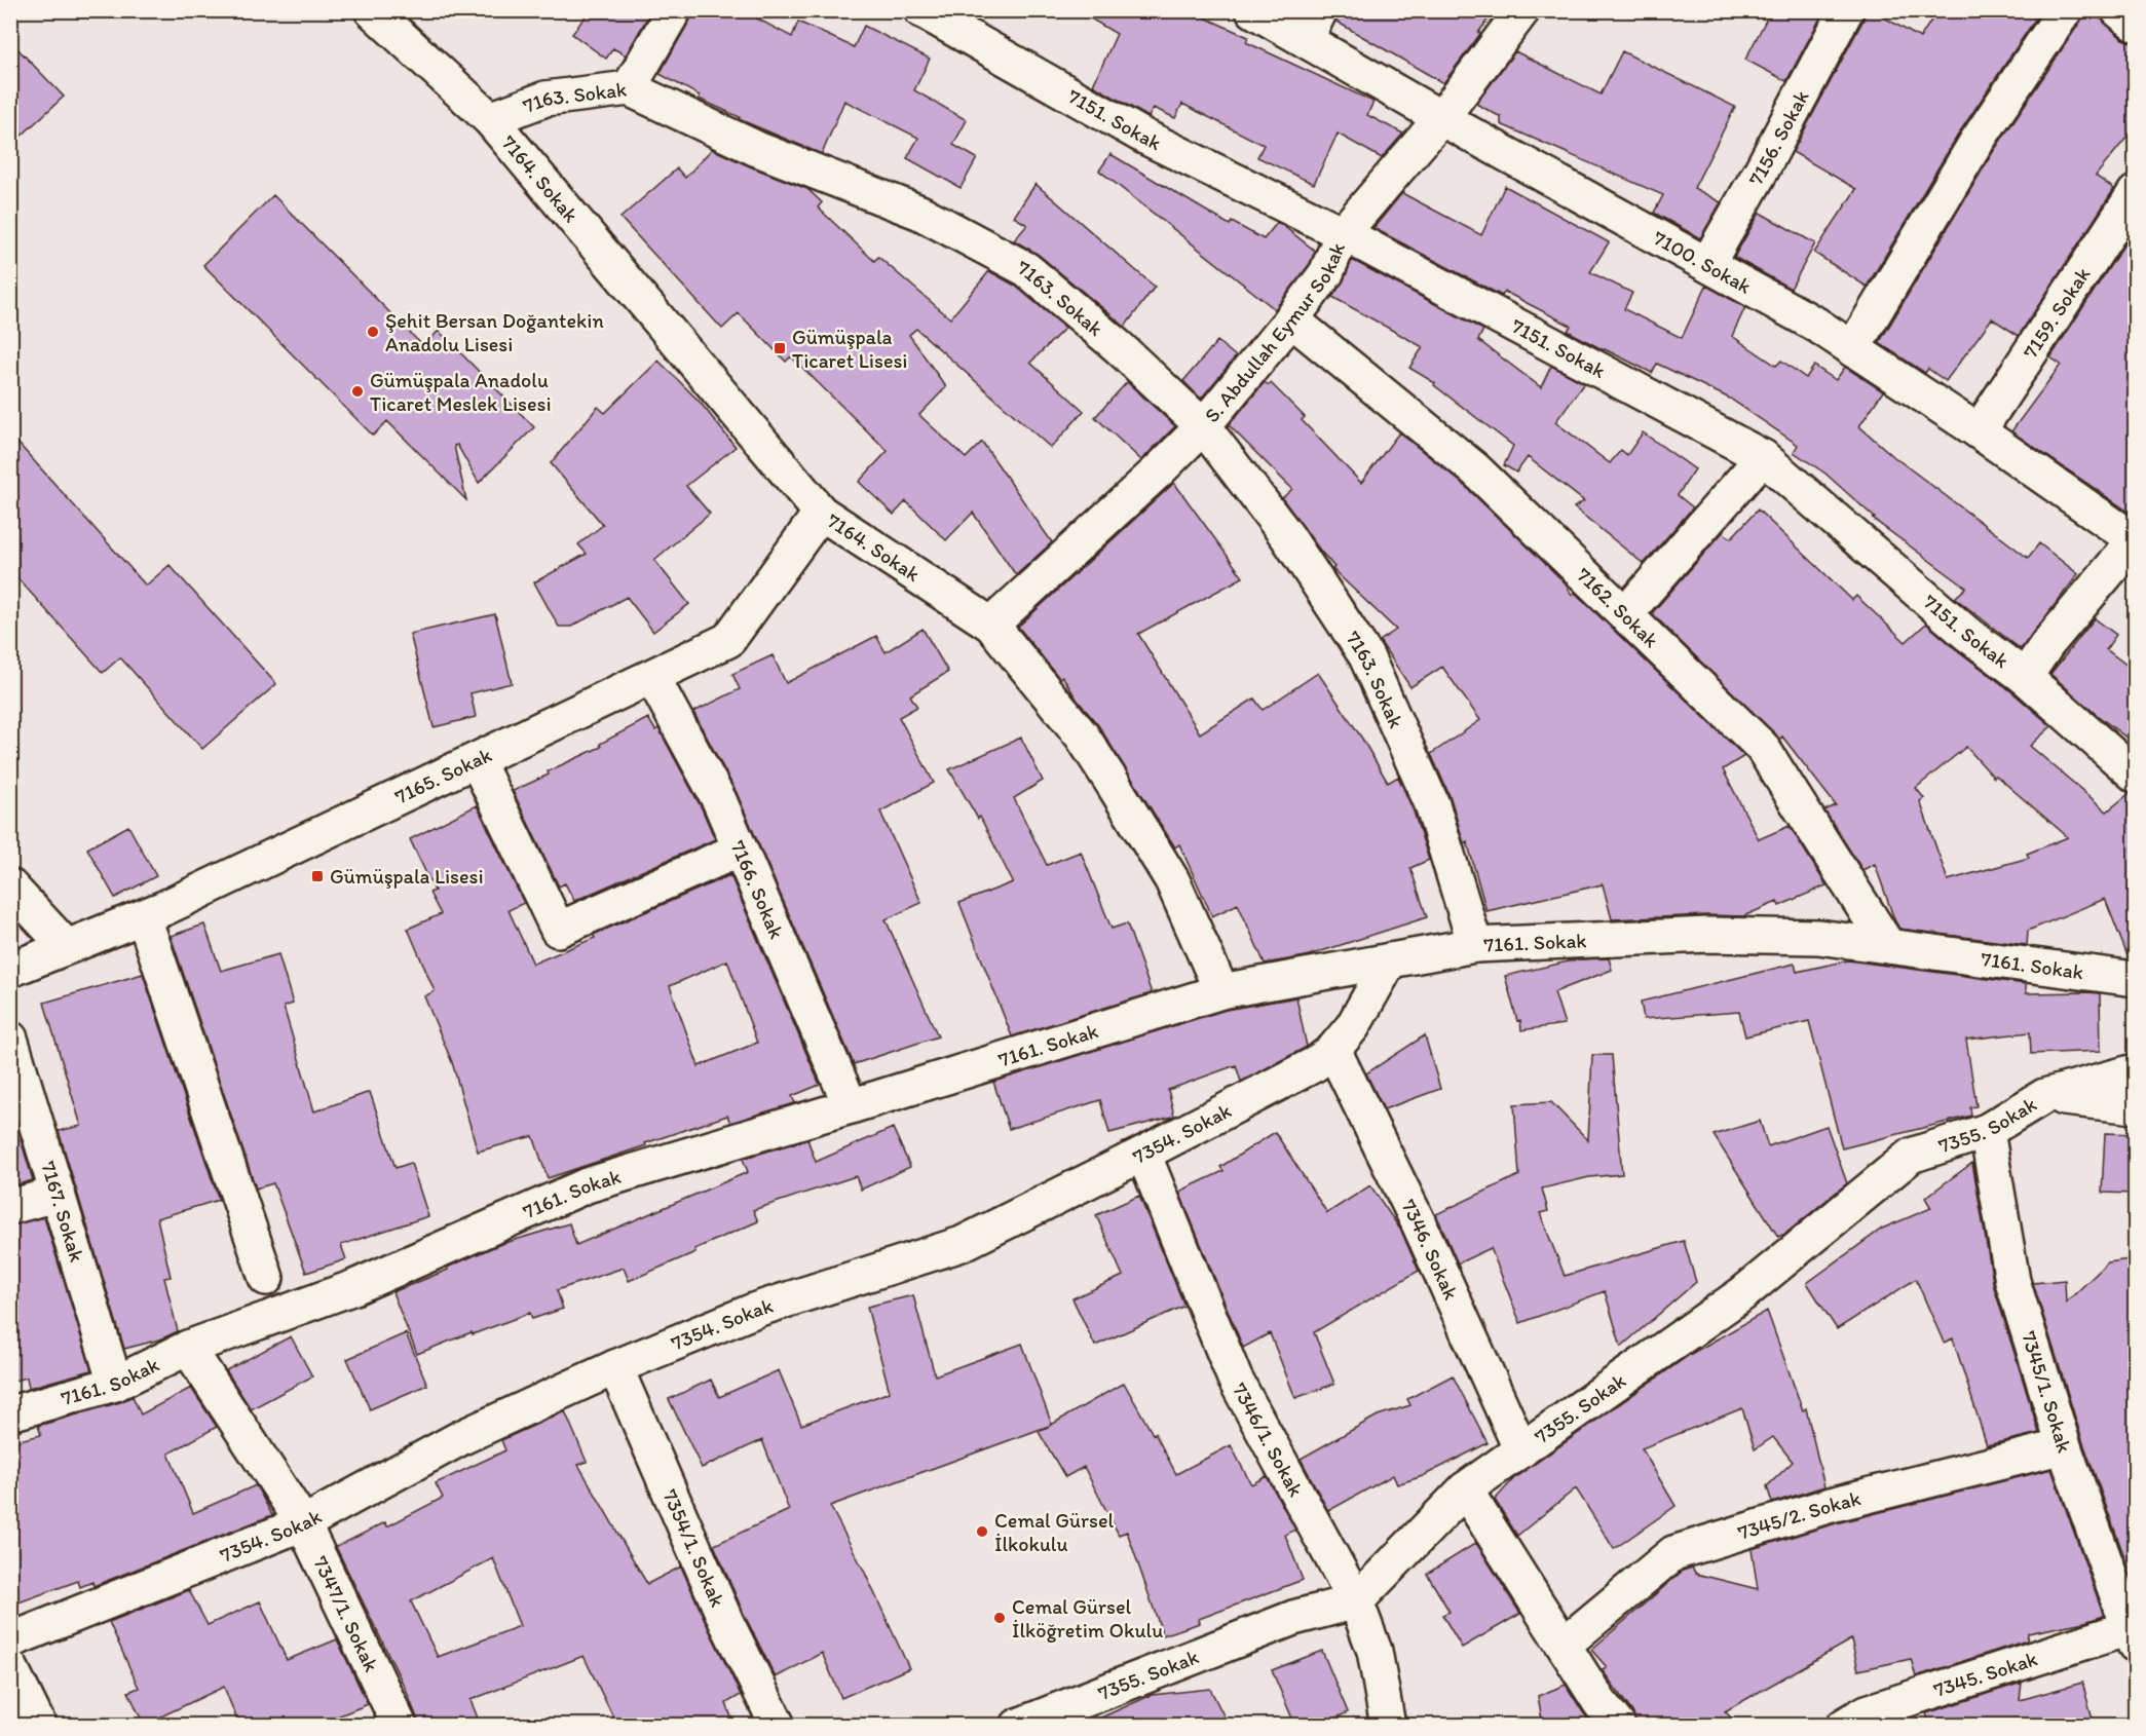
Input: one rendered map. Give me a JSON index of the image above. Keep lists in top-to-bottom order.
{
  "streets": {
    "street": [
      "7163. Sokak",
      "7151. Sokak",
      "7156. Sokak",
      "7164. Sokak",
      "7100. Sokak",
      "7159. Sokak",
      "S. Abdullah Eymur Sokak",
      "7162. Sokak",
      "7165. Sokak",
      "7166. Sokak",
      "7161. Sokak",
      "7355. Sokak",
      "7354. Sokak",
      "7167. Sokak",
      "7346. Sokak",
      "7345/1. Sokak",
      "7346/1. Sokak",
      "7345/2. Sokak",
      "7354/1. Sokak",
      "7347/1. Sokak",
      "7345. Sokak"
    ]
  },
  "crossings": [
    ["7163. Sokak", "7164. Sokak"],
    ["7163. Sokak", "S. Abdullah Eymur Sokak"],
    ["7163. Sokak", "7161. Sokak"],
    ["7151. Sokak", "S. Abdullah Eymur Sokak"],
    ["7156. Sokak", "7100. Sokak"],
    ["7164. Sokak", "S. Abdullah Eymur Sokak"],
    ["7164. Sokak", "7165. Sokak"],
    ["7164. Sokak", "7161. Sokak"],
    ["7100. Sokak", "7159. Sokak"],
    ["7100. Sokak", "S. Abdullah Eymur Sokak"],
    ["S. Abdullah Eymur Sokak", "7162. Sokak"],
    ["7162. Sokak", "7161. Sokak"],
    ["7165. Sokak", "7166. Sokak"],
    ["7166. Sokak", "7161. Sokak"],
    ["7161. Sokak", "7354. Sokak"],
    ["7161. Sokak", "7167. Sokak"],
    ["7161. Sokak", "7347/1. Sokak"],
    ["7355. Sokak", "7346. Sokak"],
    ["7355. Sokak", "7345/1. Sokak"],
    ["7355. Sokak", "7346/1. Sokak"],
    ["7354. Sokak", "7346. Sokak"],
    ["7354. Sokak", "7346/1. Sokak"],
    ["7354. Sokak", "7354/1. Sokak"],
    ["7354. Sokak", "7347/1. Sokak"],
    ["7345/1. Sokak", "7345/2. Sokak"],
    ["7345/1. Sokak", "7345. Sokak"]
  ],
  "places": {
    "other": [
      "Şehit Bersan Doğantekin Anadolu Lisesi",
      "Gümüşpala Anadolu Ticaret Meslek Lisesi",
      "Cemal Gürsel İlkokulu",
      "Cemal Gürsel İlköğretim Okulu"
    ],
    "transit": ["Gümüşpala Ticaret Lisesi", "Gümüşpala Lisesi"]
  }
}
